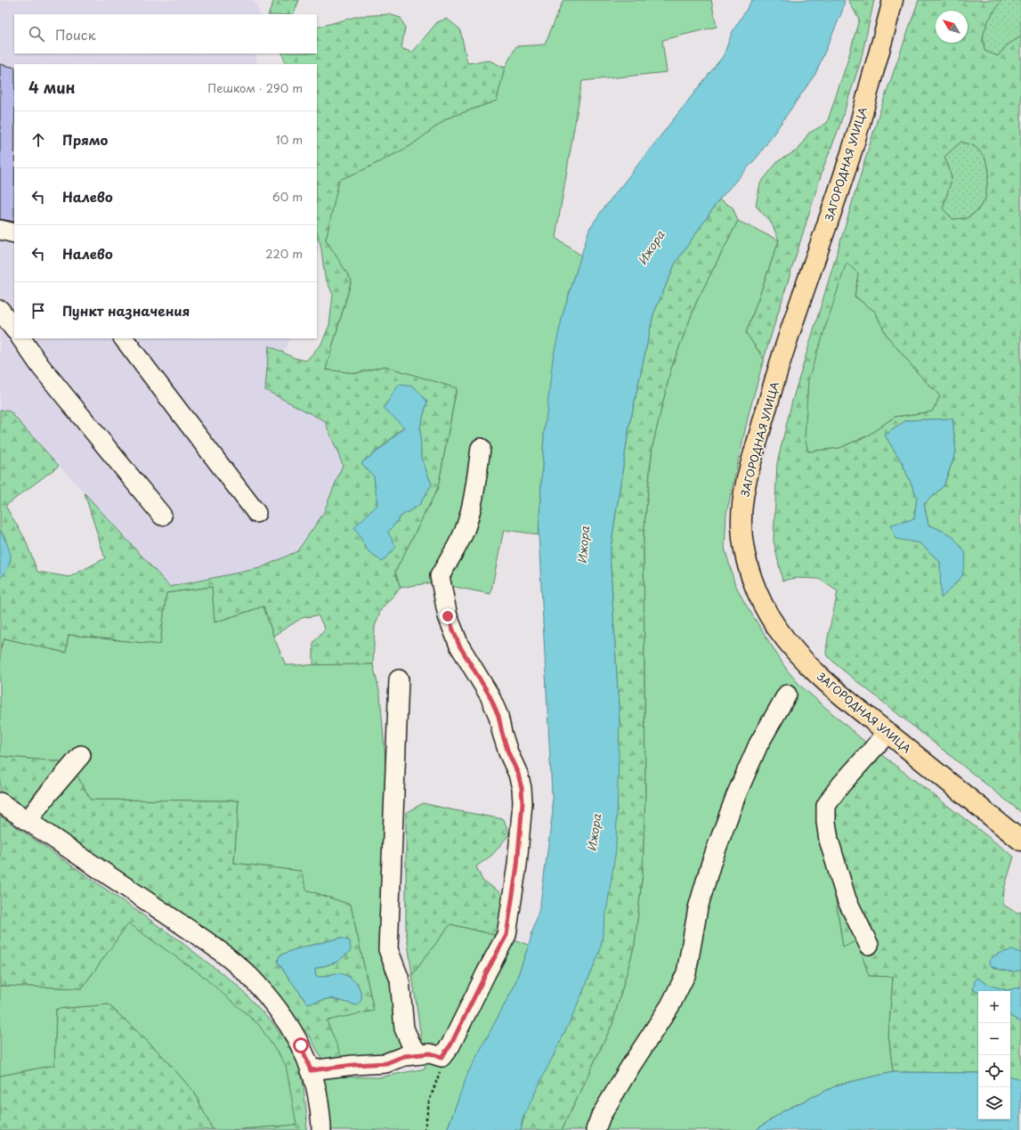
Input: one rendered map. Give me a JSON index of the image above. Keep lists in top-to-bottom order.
{
  "streets": {
    "main road": ["ЗАГОРОДНАЯ УЛИЦА"]
  },
  "water": ["Ижора"],
  "north": "top left",
  "page": {
    "search": "Поиск",
    "heading": ["4 мин", "Пешком · 290 m"],
    "list": [
      ["Прямо", "10 m"],
      ["Налево", "60 m"],
      ["Налево", "220 m"],
      "Пункт назначения"
    ],
    "map_buttons": ["+", "−"]
  }
}
